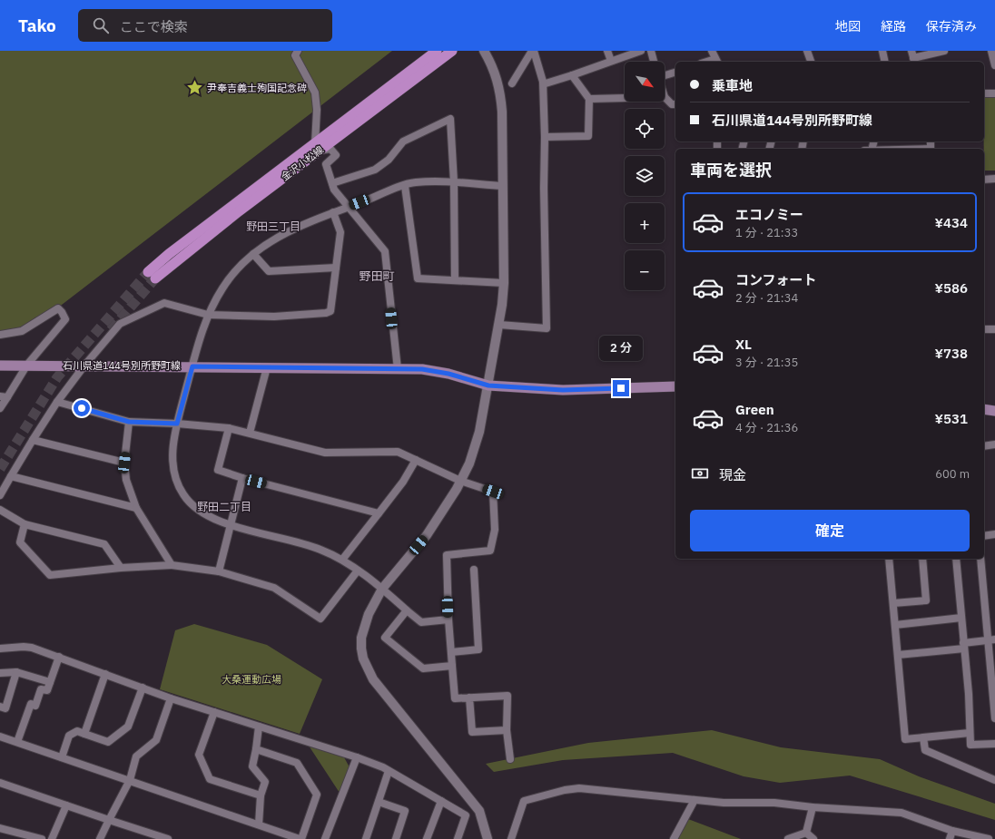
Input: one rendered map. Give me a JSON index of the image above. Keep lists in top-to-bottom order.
{
  "streets": {
    "main road": ["金沢小松線", "石川県道144号別所野町線"]
  },
  "districts": ["野田三丁目", "野田町", "野田二丁目"],
  "parks": ["大桑運動広場"],
  "places": {
    "place": ["尹奉吉義士殉国記念碑"]
  },
  "north": "bottom right",
  "page": {
    "header": "Tako",
    "search": "ここで検索",
    "nav": ["地図", "経路", "保存済み"],
    "map_buttons": ["+", "−"],
    "banner": ["乗車地", "石川県道144号別所野町線"],
    "heading": "車両を選択",
    "list": [
      {
        "name": "エコノミー",
        "note": "1 分 · 21:33",
        "value": "¥434"
      },
      {
        "name": "コンフォート",
        "note": "2 分 · 21:34",
        "value": "¥586"
      },
      {
        "name": "XL",
        "note": "3 分 · 21:35",
        "value": "¥738"
      },
      {
        "name": "Green",
        "note": "4 分 · 21:36",
        "value": "¥531"
      }
    ],
    "bubble": "2 分",
    "pay": ["現金", "600 m"],
    "buttons": "確定"
  }
}
